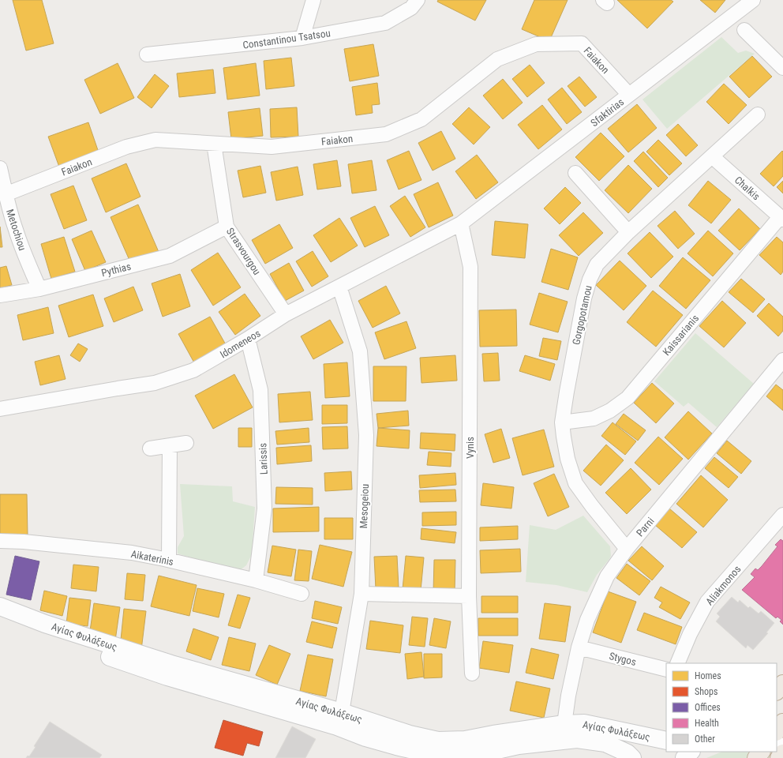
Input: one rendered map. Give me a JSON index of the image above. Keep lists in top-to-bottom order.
{
  "streets": {
    "main road": ["Αγίας Φυλάξεως"],
    "street": [
      "Constantinou Tsatsou",
      "Faiakon",
      "Sfaktirias",
      "Chalkis",
      "Metochiou",
      "Strasvourgou",
      "Pythias",
      "Gorgopotamou",
      "Kaissarianis",
      "Idomeneos",
      "Vynis",
      "Larissis",
      "Mesogeiou",
      "Parni",
      "Aikaterinis",
      "Aliakmonos",
      "Stygos"
    ]
  },
  "crossings": [
    ["Faiakon", "Sfaktirias"],
    ["Faiakon", "Metochiou"],
    ["Faiakon", "Strasvourgou"],
    ["Sfaktirias", "Idomeneos"],
    ["Sfaktirias", "Vynis"],
    ["Chalkis", "Gorgopotamou"],
    ["Chalkis", "Kaissarianis"],
    ["Metochiou", "Pythias"],
    ["Strasvourgou", "Pythias"],
    ["Strasvourgou", "Idomeneos"],
    ["Gorgopotamou", "Kaissarianis"],
    ["Gorgopotamou", "Parni"],
    ["Idomeneos", "Vynis"],
    ["Idomeneos", "Larissis"],
    ["Idomeneos", "Mesogeiou"],
    ["Larissis", "Aikaterinis"],
    ["Mesogeiou", "Αγίας Φυλάξεως"],
    ["Parni", "Αγίας Φυλάξεως"],
    ["Parni", "Stygos"]
  ],
  "legend": [
    "Homes",
    "Shops",
    "Offices",
    "Health",
    "Other"
  ]
}
